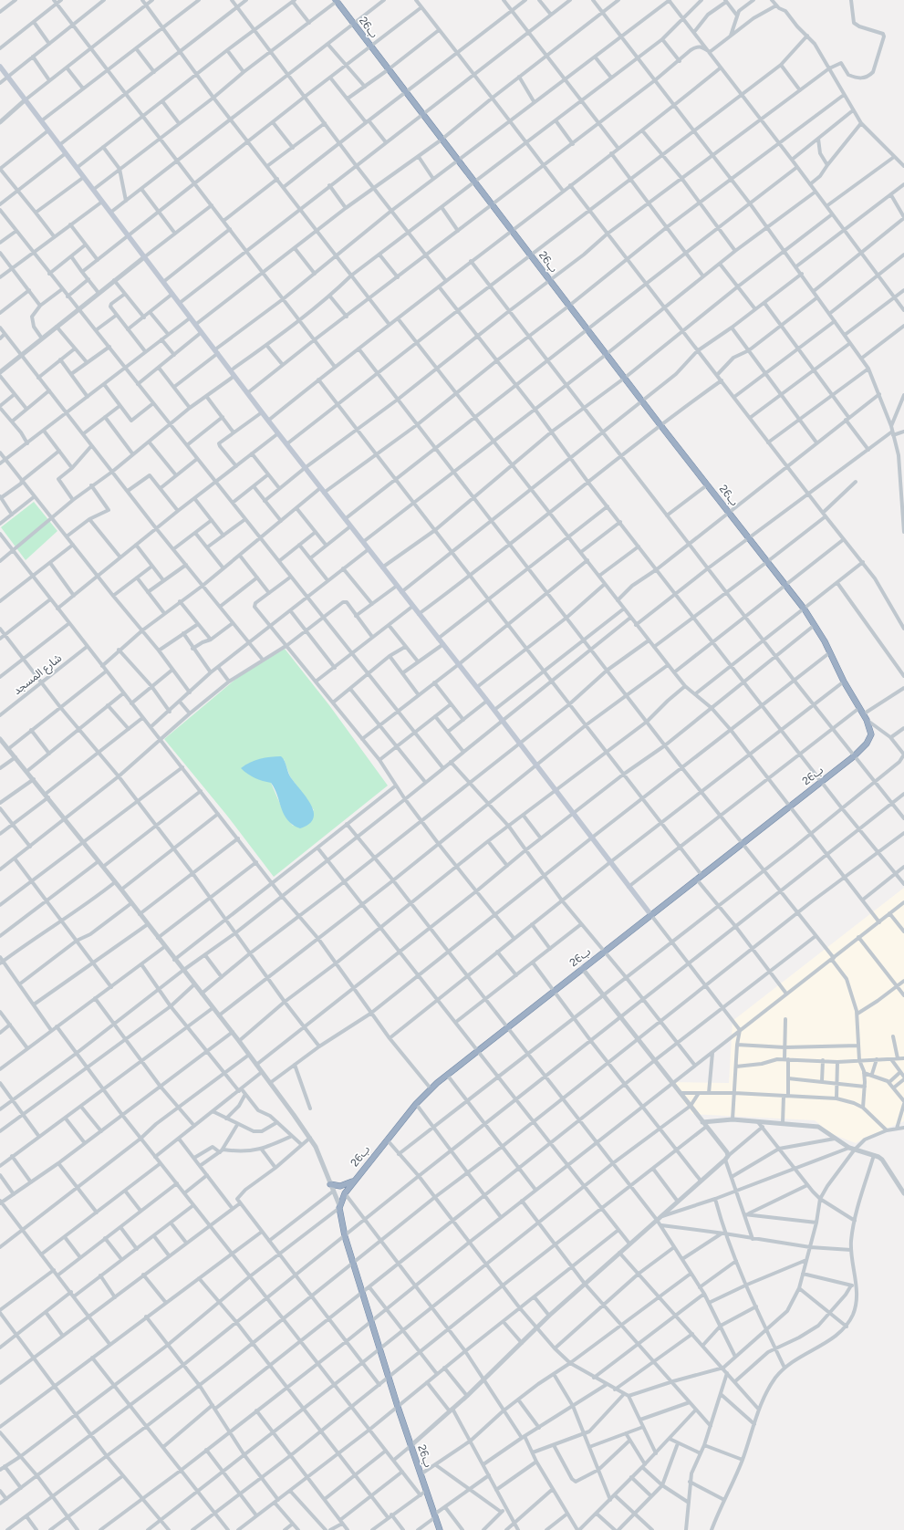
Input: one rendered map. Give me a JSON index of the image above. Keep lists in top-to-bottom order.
{
  "streets": {
    "highway": ["26ب"],
    "street": ["شارع المسجد"]
  }
}
